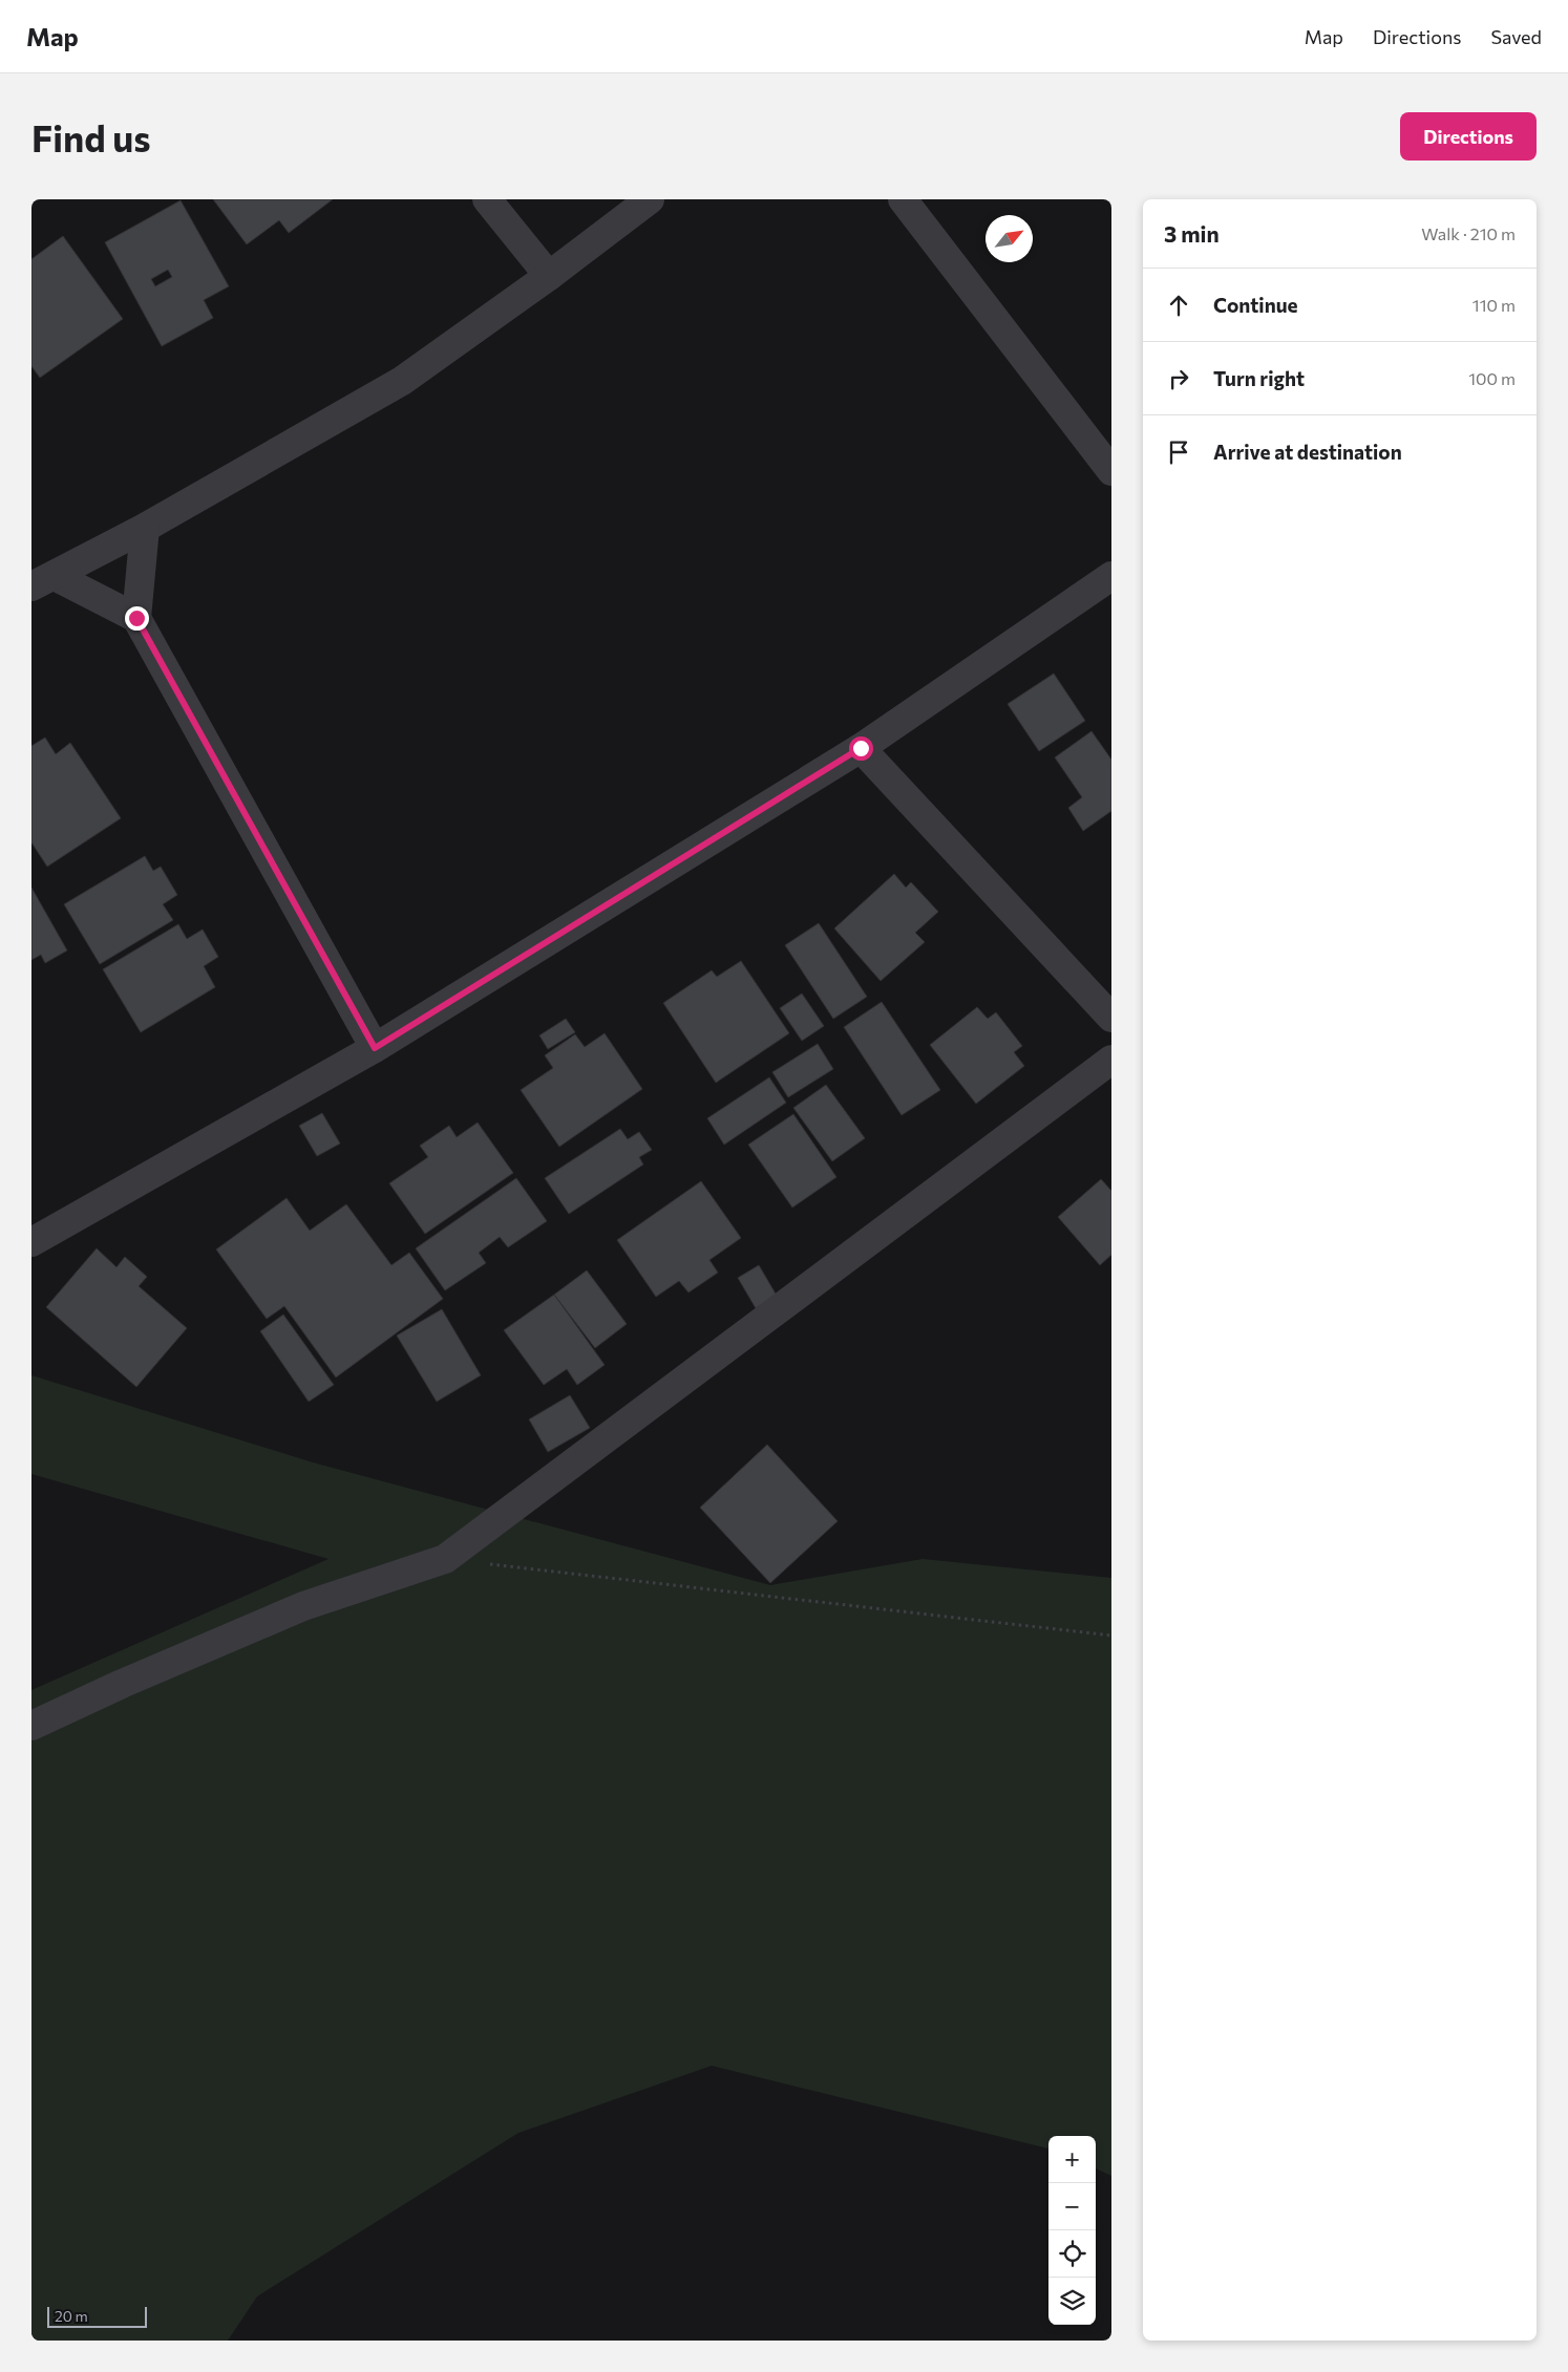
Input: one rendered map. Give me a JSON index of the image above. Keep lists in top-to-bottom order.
{
  "scale_bar": "20 m",
  "north": "top right",
  "page": {
    "header": "Map",
    "nav": ["Map", "Directions", "Saved"],
    "buttons": "Directions",
    "title": "Find us",
    "heading": ["3 min", "Walk · 210 m"],
    "list": [
      ["Continue", "110 m"],
      ["Turn right", "100 m"],
      "Arrive at destination"
    ],
    "map_buttons": ["+", "−"],
    "scale": "20 m"
  }
}
